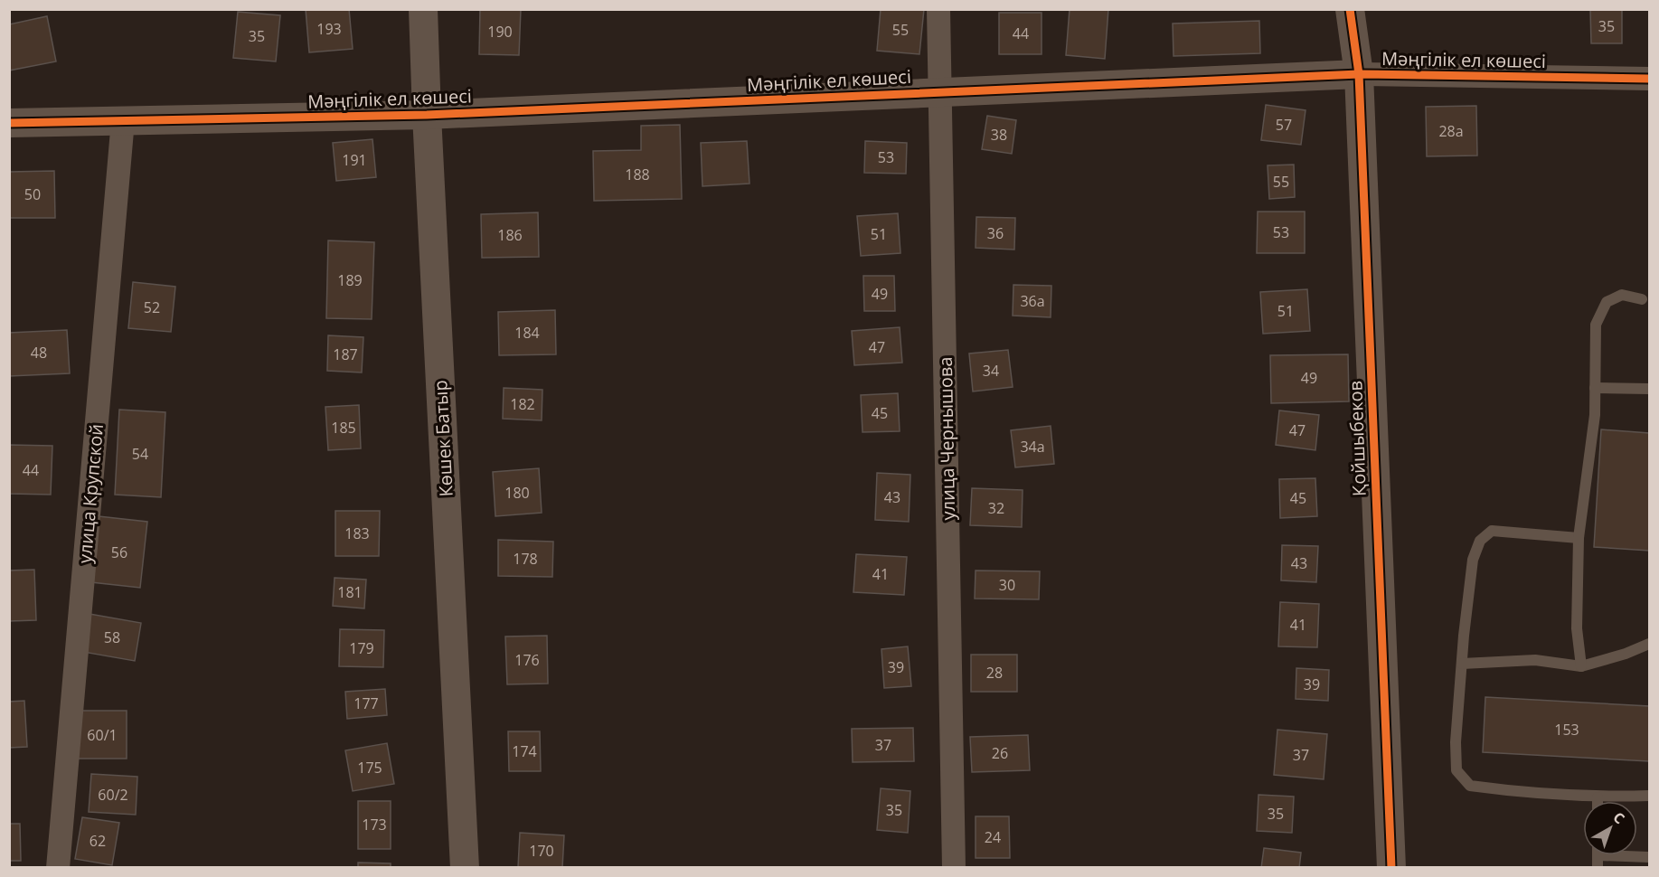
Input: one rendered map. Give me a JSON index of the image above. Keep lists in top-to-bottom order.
{
  "streets": {
    "street": [
      "Мәңгілік ел көшесі",
      "Көшек Батыр",
      "улица Чернышова",
      "Қойшыбеков",
      "улица Крупской"
    ]
  },
  "crossings": [
    ["Мәңгілік ел көшесі", "Көшек Батыр"],
    ["Мәңгілік ел көшесі", "улица Чернышова"],
    ["Мәңгілік ел көшесі", "Қойшыбеков"],
    ["Мәңгілік ел көшесі", "улица Крупской"]
  ],
  "house_numbers": [
    "35",
    "193",
    "55",
    "190",
    "44",
    "35",
    "57",
    "28а",
    "38",
    "53",
    "191",
    "188",
    "55",
    "50",
    "53",
    "36",
    "51",
    "186",
    "189",
    "49",
    "36а",
    "52",
    "51",
    "184",
    "47",
    "48",
    "187",
    "34",
    "49",
    "182",
    "45",
    "185",
    "47",
    "34а",
    "54",
    "44",
    "180",
    "43",
    "45",
    "32",
    "183",
    "56",
    "178",
    "43",
    "41",
    "30",
    "181",
    "41",
    "58",
    "179",
    "176",
    "39",
    "28",
    "39",
    "177",
    "153",
    "60/1",
    "37",
    "174",
    "26",
    "37",
    "175",
    "60/2",
    "35",
    "35",
    "173",
    "24",
    "62",
    "170"
  ],
  "north": "top right"
}
